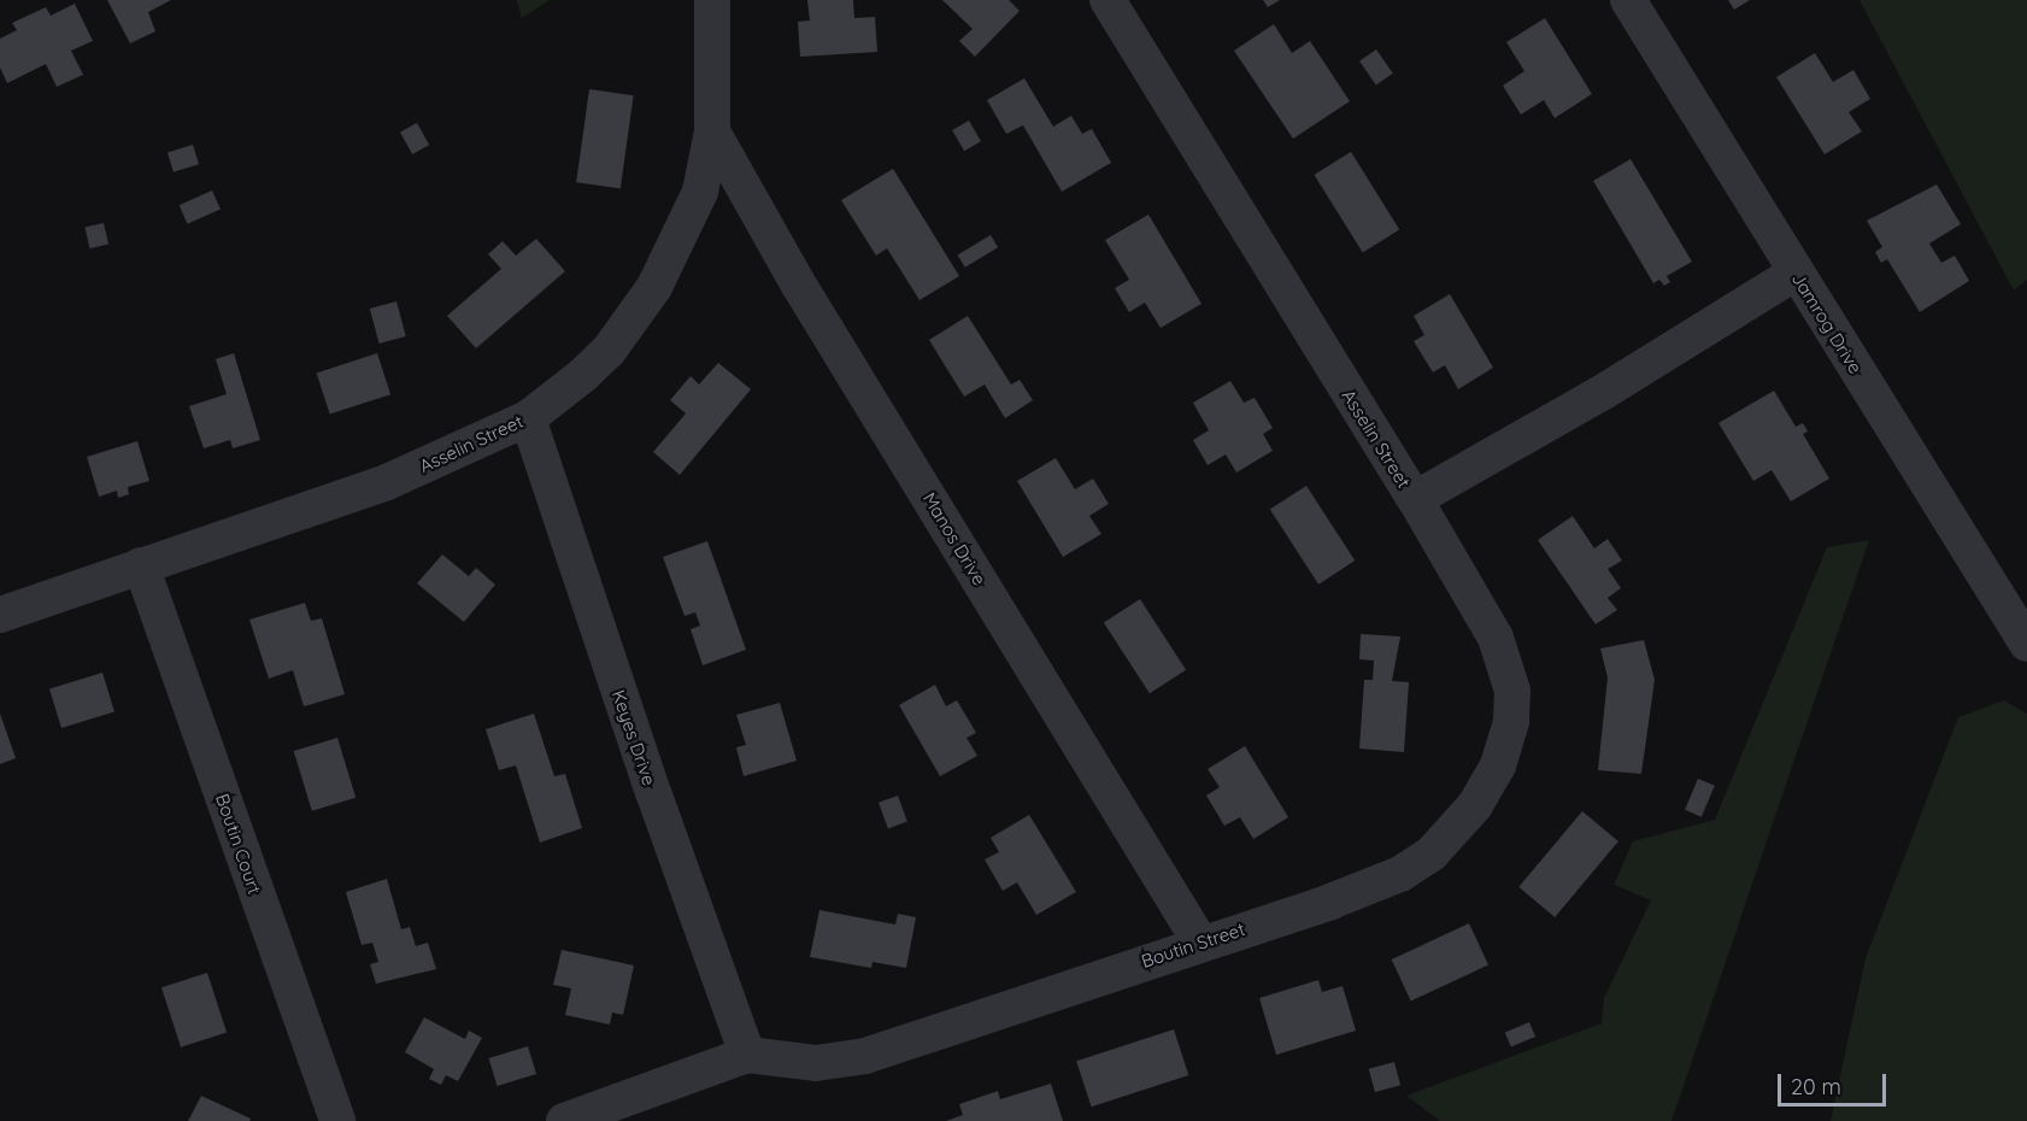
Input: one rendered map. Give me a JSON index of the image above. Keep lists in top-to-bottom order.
{
  "streets": {
    "street": [
      "Jamrog Drive",
      "Asselin Street",
      "Manos Drive",
      "Keyes Drive",
      "Boutin Court",
      "Boutin Street"
    ]
  },
  "crossings": [
    ["Jamrog Drive", "Asselin Street"],
    ["Asselin Street", "Manos Drive"],
    ["Asselin Street", "Keyes Drive"],
    ["Asselin Street", "Boutin Court"],
    ["Asselin Street", "Boutin Street"],
    ["Manos Drive", "Boutin Street"],
    ["Keyes Drive", "Boutin Street"]
  ],
  "scale_bar": "20 m"
}
